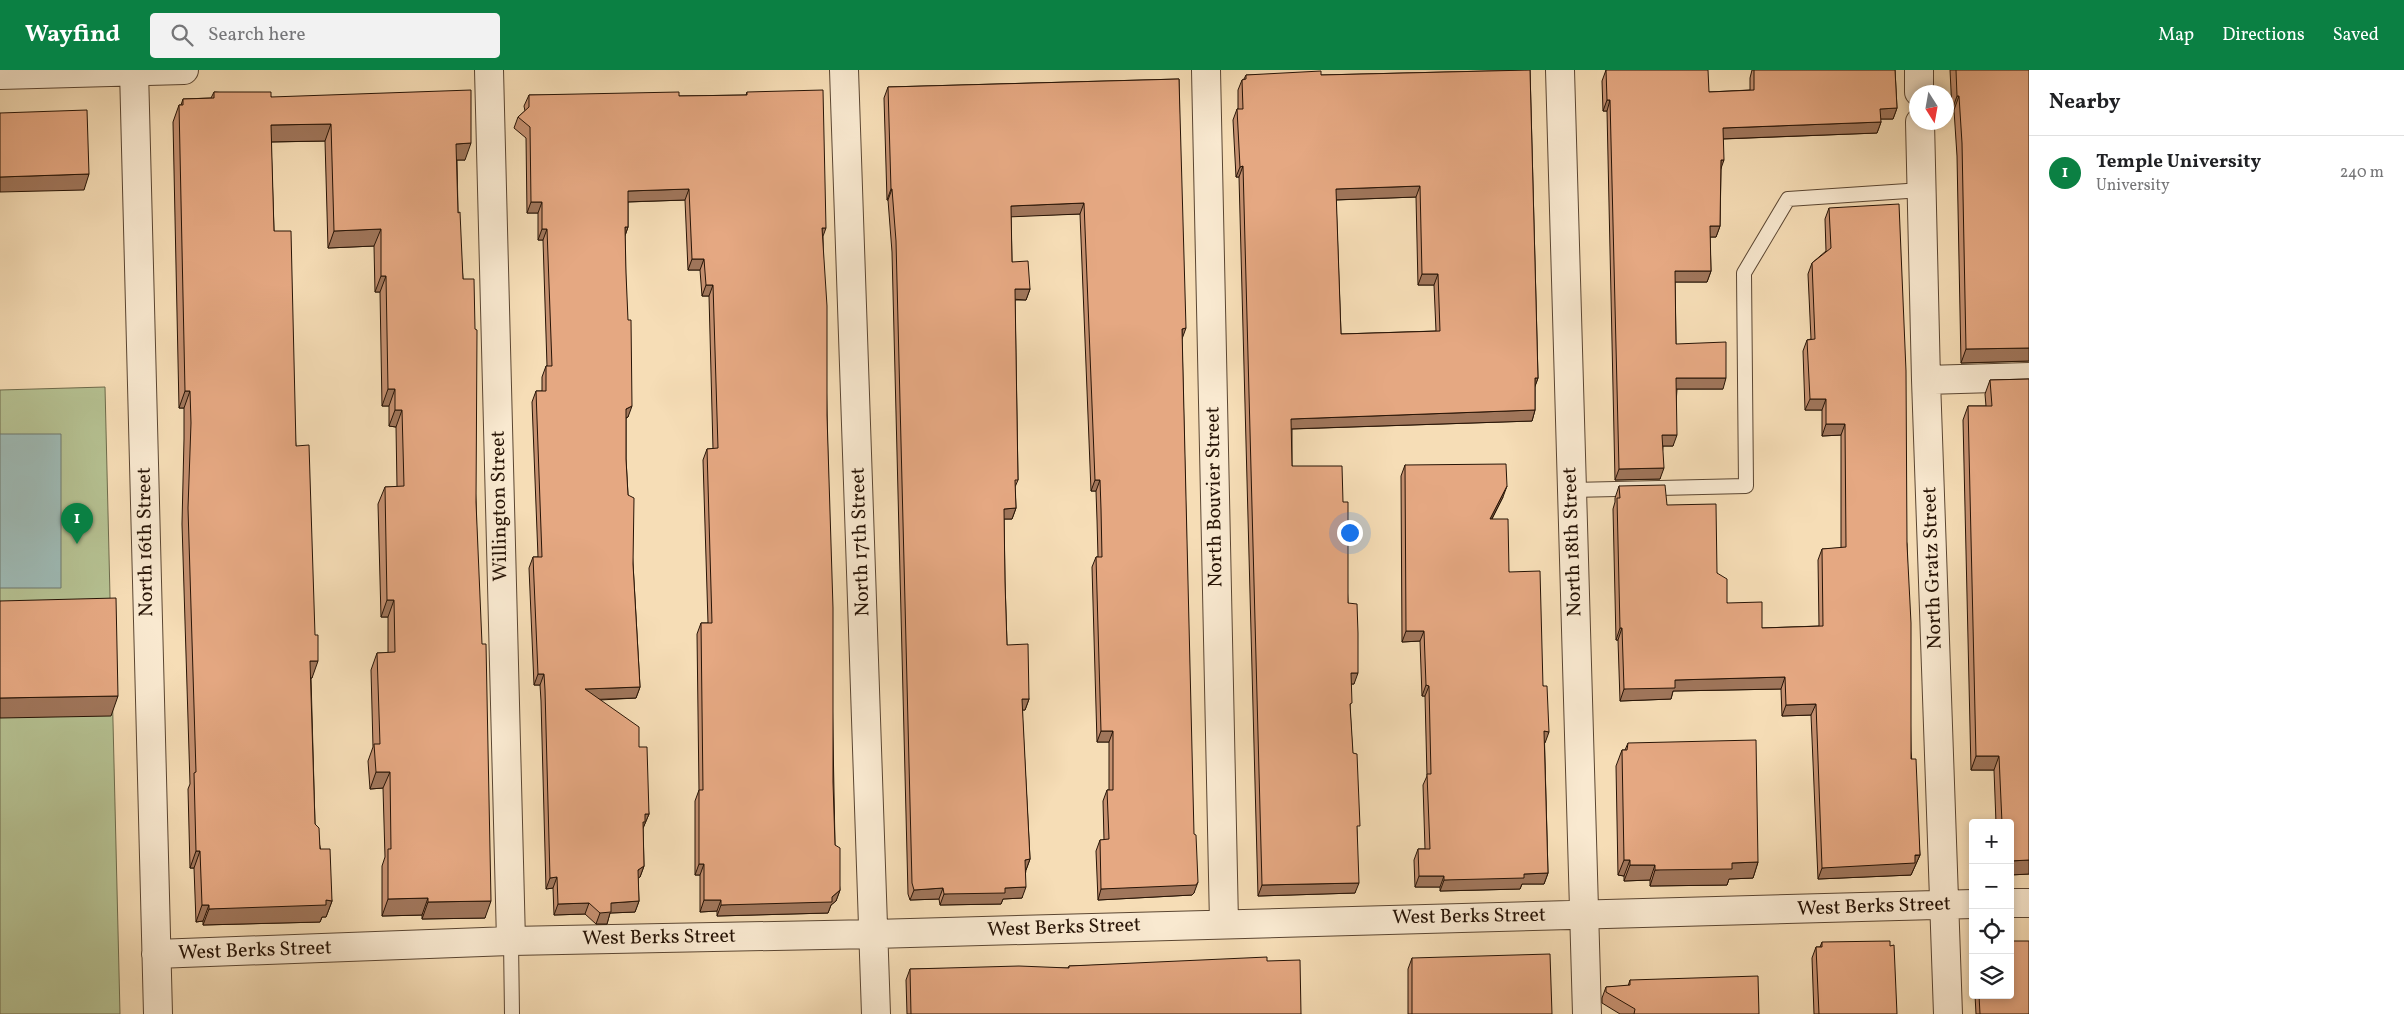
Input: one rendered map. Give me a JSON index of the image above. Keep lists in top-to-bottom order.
{
  "streets": {
    "street": [
      "North Bouvier Street",
      "Willington Street",
      "North 16th Street",
      "North 17th Street",
      "North 18th Street",
      "North Gratz Street",
      "West Berks Street"
    ]
  },
  "crossings": [
    ["North Bouvier Street", "West Berks Street"],
    ["Willington Street", "West Berks Street"],
    ["North 16th Street", "West Berks Street"],
    ["North 17th Street", "West Berks Street"],
    ["North 18th Street", "West Berks Street"],
    ["North Gratz Street", "West Berks Street"]
  ],
  "north": "bottom",
  "page": {
    "header": "Wayfind",
    "search": "Search here",
    "nav": ["Map", "Directions", "Saved"],
    "heading": "Nearby",
    "list": [
      {
        "mark": "1",
        "name": "Temple University",
        "note": "University",
        "value": "240 m"
      }
    ],
    "pins": "1",
    "map_buttons": ["+", "−"]
  }
}
